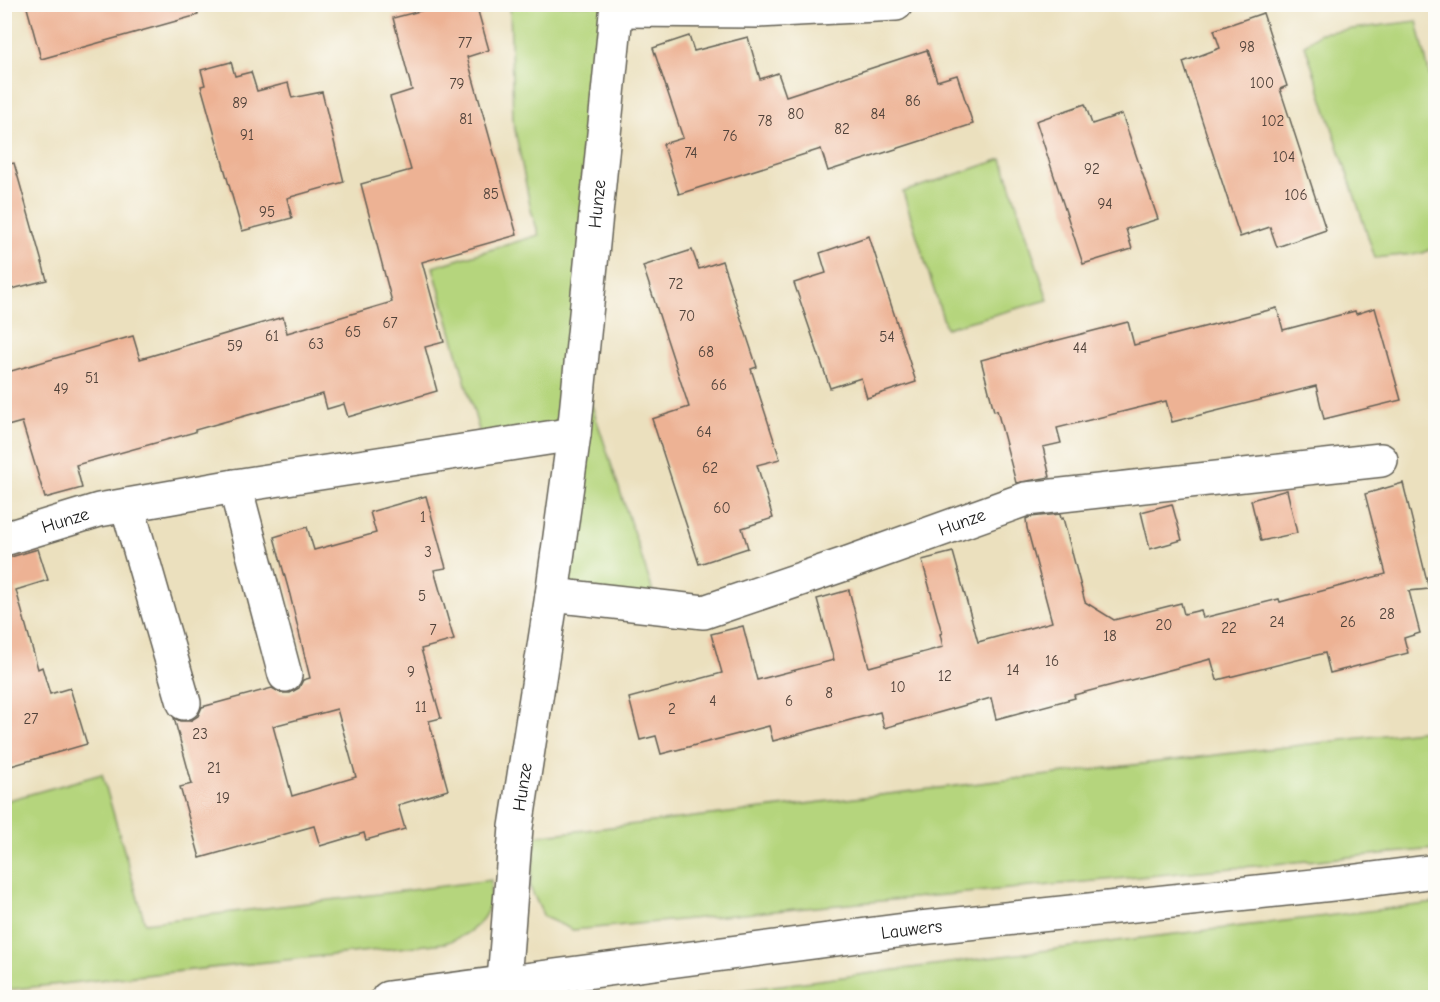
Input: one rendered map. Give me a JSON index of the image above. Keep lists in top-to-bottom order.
{
  "streets": {
    "street": ["Hunze", "Lauwers"]
  },
  "crossings": [
    ["Hunze", "Lauwers"]
  ],
  "house_numbers": [
    "77",
    "98",
    "100",
    "79",
    "86",
    "89",
    "80",
    "84",
    "81",
    "78",
    "102",
    "82",
    "91",
    "76",
    "74",
    "104",
    "92",
    "85",
    "106",
    "94",
    "95",
    "72",
    "70",
    "67",
    "65",
    "61",
    "54",
    "63",
    "59",
    "44",
    "68",
    "51",
    "66",
    "49",
    "64",
    "62",
    "60",
    "1",
    "3",
    "5",
    "28",
    "24",
    "26",
    "20",
    "22",
    "7",
    "18",
    "16",
    "14",
    "9",
    "12",
    "10",
    "8",
    "4",
    "6",
    "11",
    "2",
    "27",
    "23",
    "21",
    "19"
  ]
}
